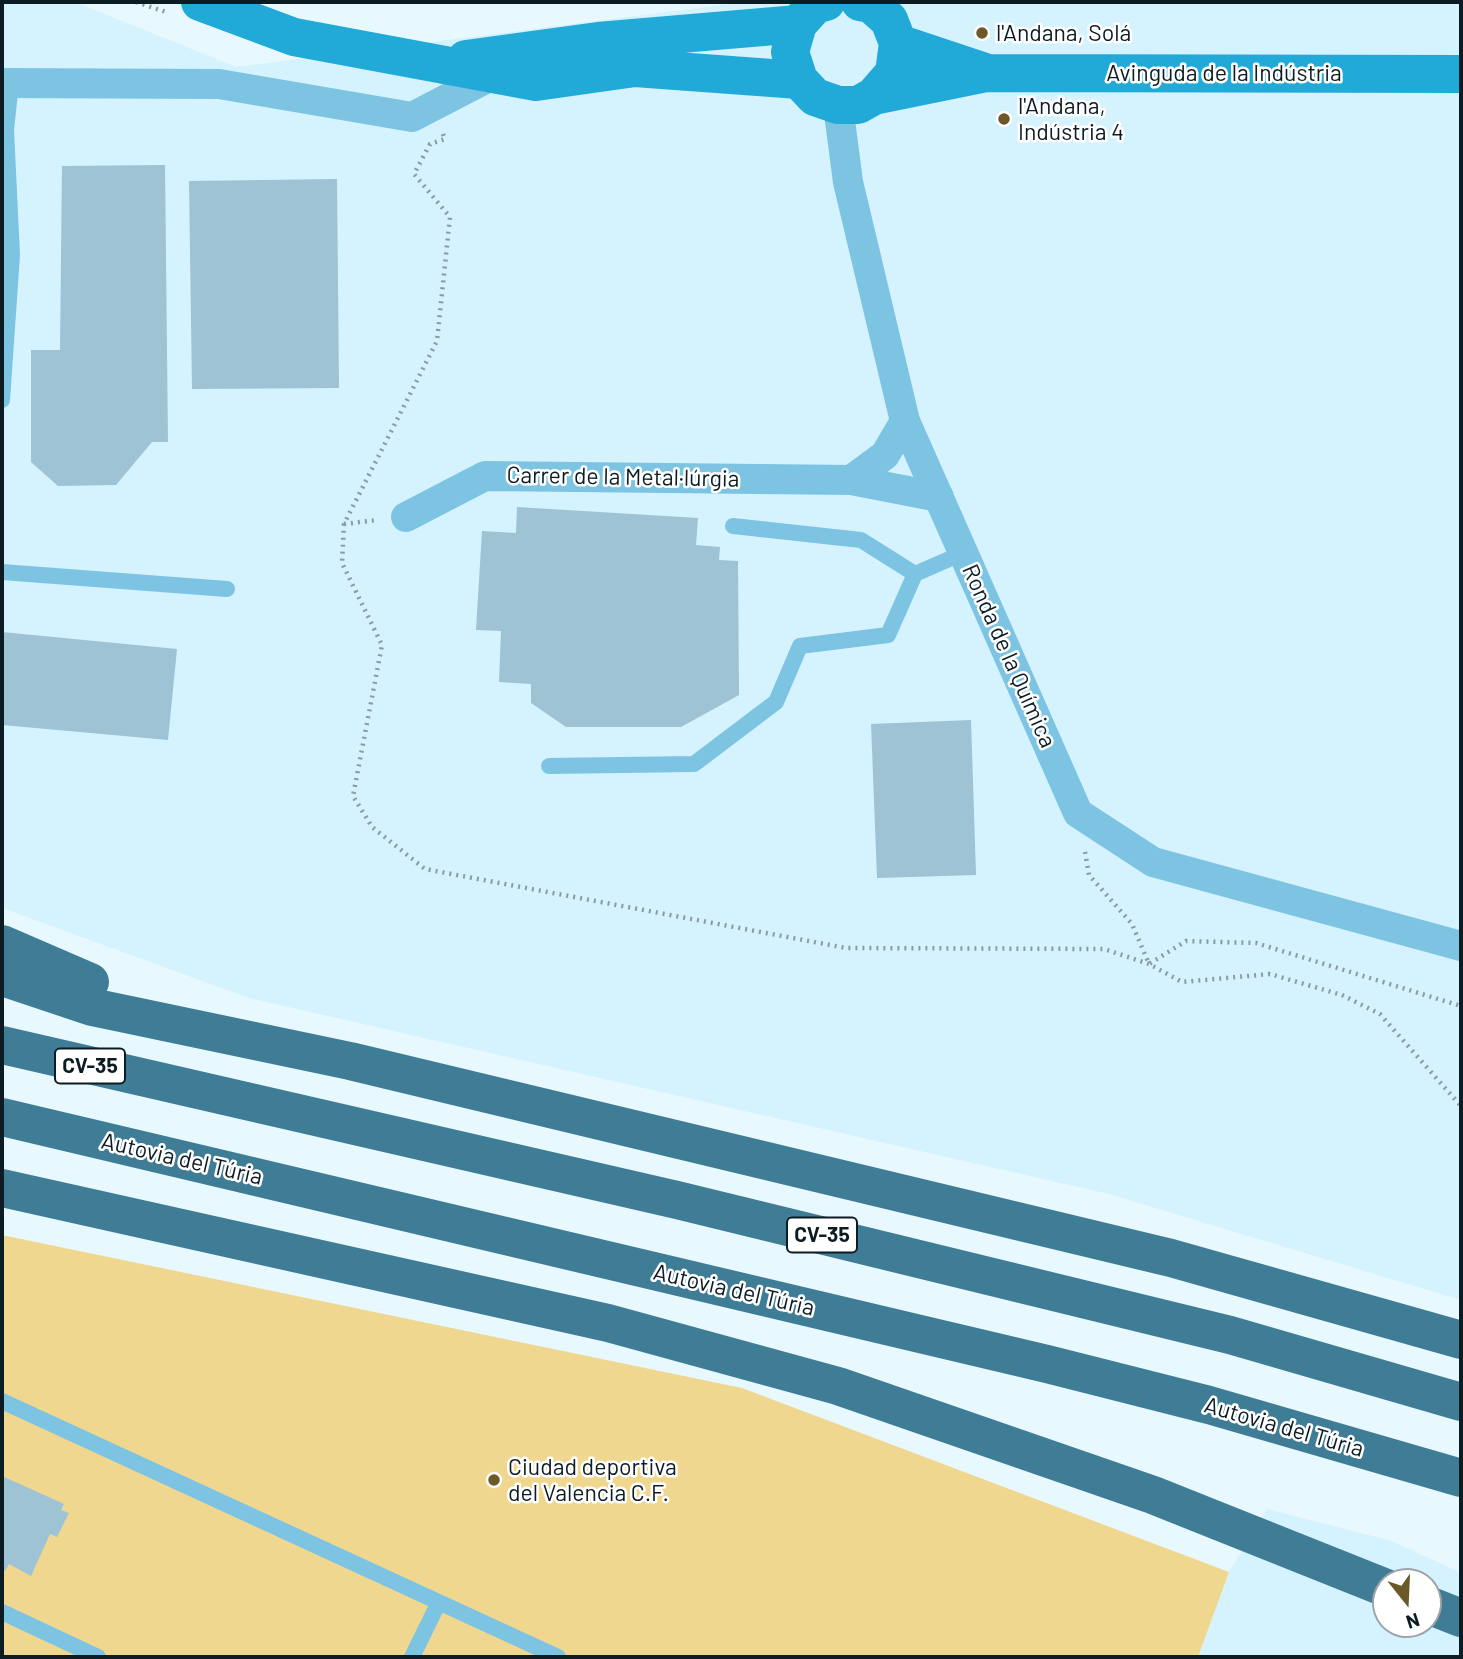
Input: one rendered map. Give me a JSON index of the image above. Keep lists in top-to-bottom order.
{
  "streets": {
    "highway": ["CV-35", "Autovia del Túria"],
    "street": ["Avinguda de la Indústria", "Carrer de la Metal·lúrgia", "Ronda de la Química"]
  },
  "crossings": [
    ["Avinguda de la Indústria", "Ronda de la Química"],
    ["Carrer de la Metal·lúrgia", "Ronda de la Química"]
  ],
  "places": ["l'Andana, Solá", "l'Andana, Indústria 4", "Ciudad deportiva del Valencia C.F."],
  "north": "bottom"
}
